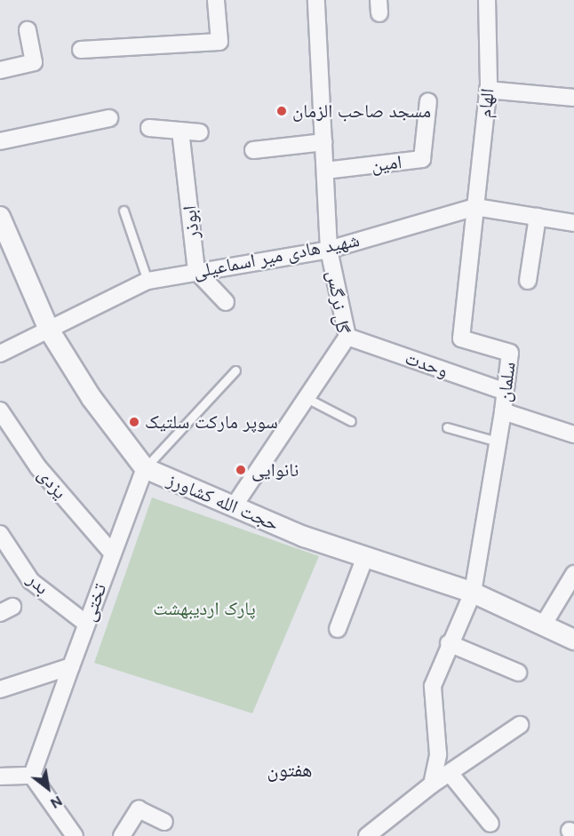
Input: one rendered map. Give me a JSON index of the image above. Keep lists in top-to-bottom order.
{
  "streets": {
    "street": [
      "الهام",
      "امین",
      "ابوذر",
      "شهید هادی میر اسماعیلی",
      "گل نرگس",
      "وحدت",
      "سلمان",
      "یزدی",
      "حجت الله کشاورز",
      "بدر",
      "تختی"
    ]
  },
  "crossings": [
    ["الهام", "شهید هادی میر اسماعیلی"],
    ["الهام", "سلمان"],
    ["امین", "گل نرگس"],
    ["ابوذر", "شهید هادی میر اسماعیلی"],
    ["شهید هادی میر اسماعیلی", "گل نرگس"],
    ["شهید هادی میر اسماعیلی", "سلمان"],
    ["شهید هادی میر اسماعیلی", "حجت الله کشاورز"],
    ["گل نرگس", "وحدت"],
    ["گل نرگس", "حجت الله کشاورز"],
    ["وحدت", "سلمان"],
    ["سلمان", "حجت الله کشاورز"],
    ["یزدی", "تختی"],
    ["حجت الله کشاورز", "تختی"],
    ["بدر", "تختی"]
  ],
  "districts": ["هفتون"],
  "parks": ["پارک اردیبهشت"],
  "places": ["مسجد صاحب الزمان", "سوپر مارکت سلتیک", "نانوایی"],
  "north": "bottom right"
}
